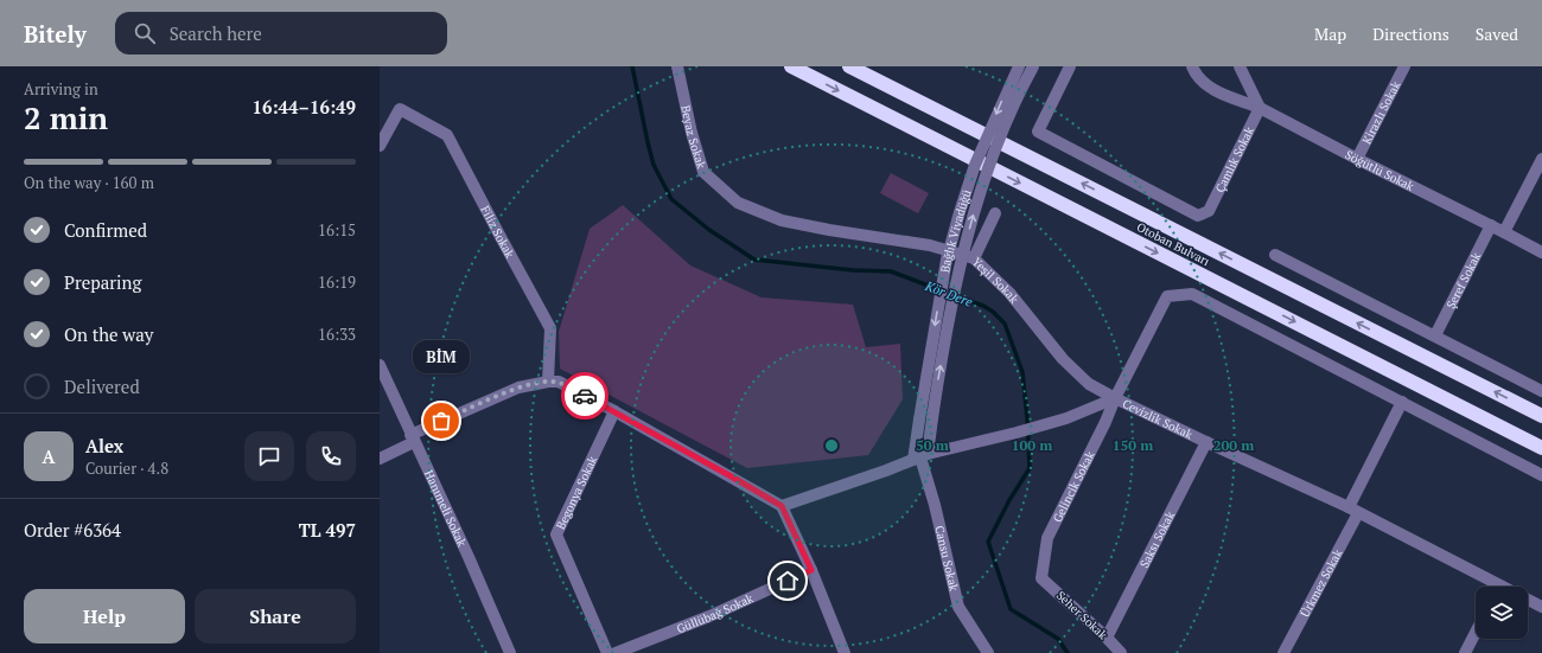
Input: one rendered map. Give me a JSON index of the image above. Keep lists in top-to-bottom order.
{
  "streets": {
    "highway": ["Otoban Bulvarı"],
    "street": [
      "Kirazlı Sokak",
      "Beyaz Sokak",
      "Çamlık Sokak",
      "Söğütlü Sokak",
      "Filiz Sokak",
      "Bağlık Viyadüğü",
      "Yeşil Sokak",
      "Şeref Sokak",
      "Cevizlik Sokak",
      "Gelincik Sokak",
      "Begonya Sokak",
      "Hanımeli Sokak",
      "Saksı Sokak",
      "Cansu Sokak",
      "Ürkmez Sokak",
      "Güllübağ Sokak",
      "Seher Sokak"
    ]
  },
  "crossings": [
    ["Kirazlı Sokak", "Söğütlü Sokak"],
    ["Beyaz Sokak", "Yeşil Sokak"],
    ["Çamlık Sokak", "Söğütlü Sokak"],
    ["Söğütlü Sokak", "Şeref Sokak"],
    ["Bağlık Viyadüğü", "Cevizlik Sokak"],
    ["Bağlık Viyadüğü", "Cansu Sokak"],
    ["Yeşil Sokak", "Cevizlik Sokak"],
    ["Yeşil Sokak", "Gelincik Sokak"],
    ["Cevizlik Sokak", "Gelincik Sokak"],
    ["Cevizlik Sokak", "Saksı Sokak"],
    ["Cevizlik Sokak", "Cansu Sokak"],
    ["Cevizlik Sokak", "Ürkmez Sokak"],
    ["Gelincik Sokak", "Ürkmez Sokak"],
    ["Gelincik Sokak", "Seher Sokak"],
    ["Saksı Sokak", "Seher Sokak"]
  ],
  "water": ["Kör Dere"],
  "places": ["BİM"],
  "page": {
    "header": "Bitely",
    "search": "Search here",
    "nav": ["Map", "Directions", "Saved"],
    "heading": ["2 min", "Arriving in", "16:44–16:49"],
    "panel": [
      "Alex",
      "Courier · 4.8",
      "Order #6364",
      "TL 497"
    ],
    "bar": "On the way · 160 m",
    "list": [
      ["Confirmed", "16:15"],
      ["Preparing", "16:19"],
      ["On the way", "16:33"],
      "Delivered"
    ],
    "bubble": "BİM",
    "round": "A",
    "buttons": ["Help", "Share"]
  },
  "rings": [
    "50 m",
    "100 m",
    "150 m",
    "200 m"
  ]
}
